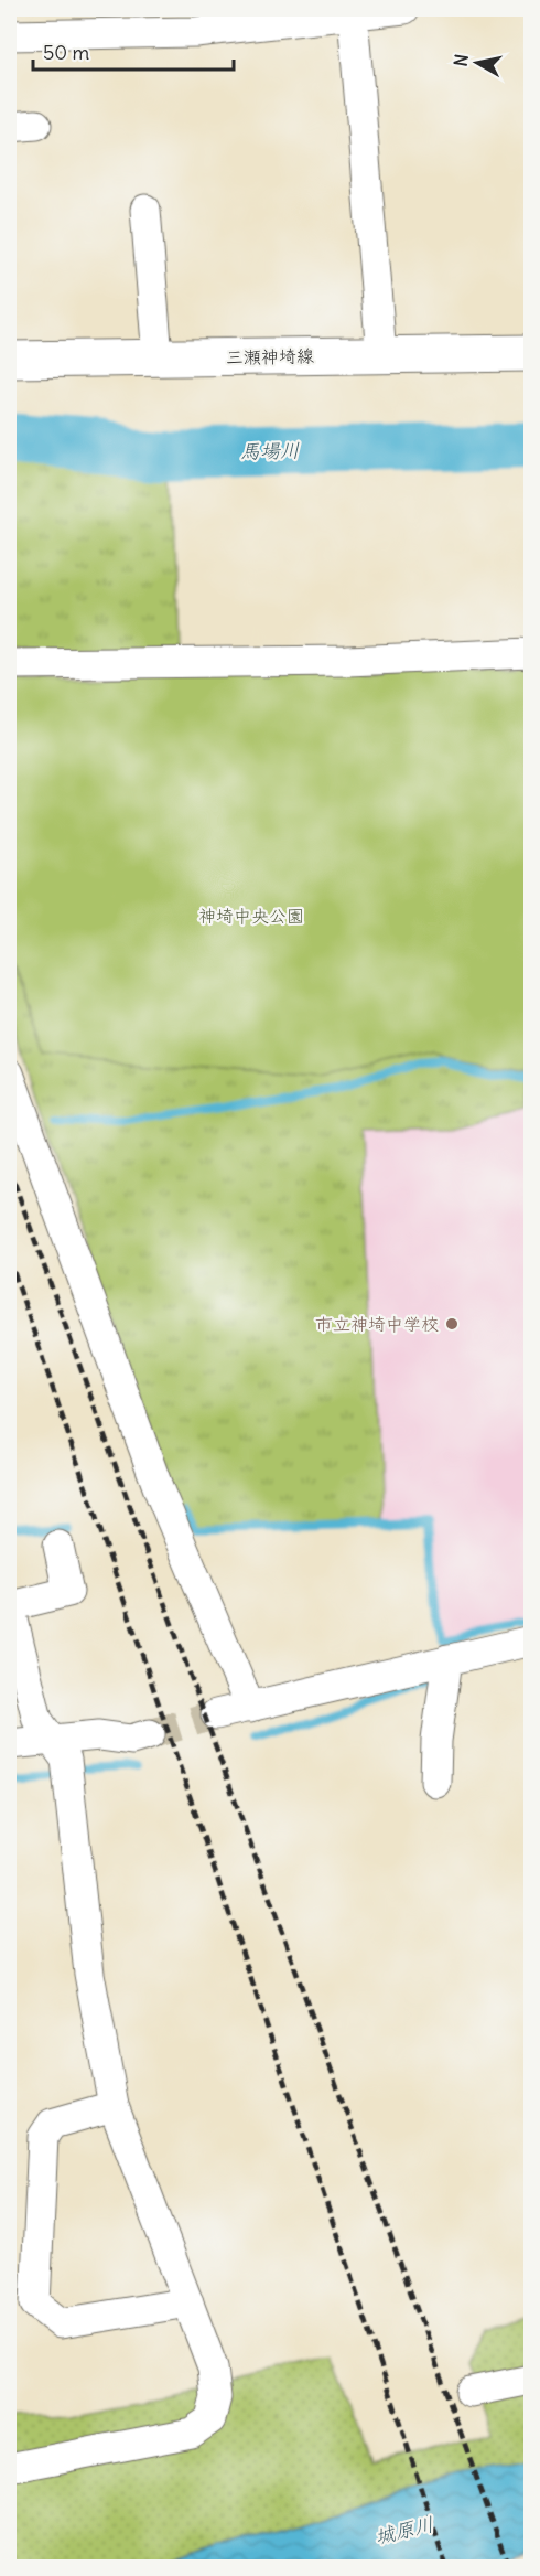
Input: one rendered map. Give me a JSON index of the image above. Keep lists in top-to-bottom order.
{
  "streets": {
    "main road": ["三瀬神埼線"]
  },
  "water": ["馬場川", "城原川"],
  "parks": ["神埼中央公園"],
  "places": ["市立神埼中学校"],
  "scale_bar": "50 m",
  "north": "left"
}
